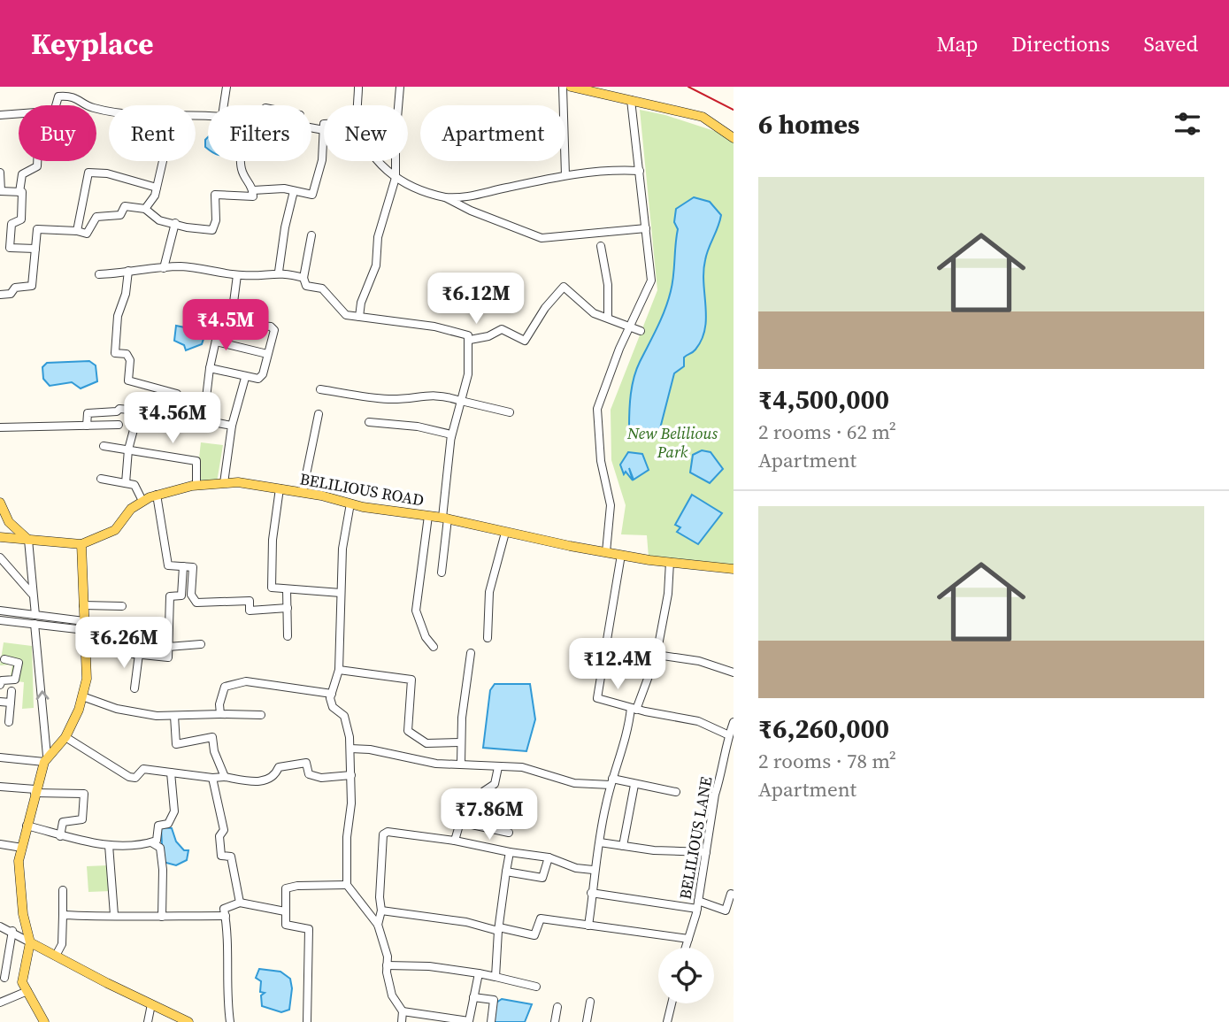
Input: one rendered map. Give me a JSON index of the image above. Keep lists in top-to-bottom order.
{
  "streets": {
    "main road": ["BELILIOUS ROAD"],
    "street": ["BELILIOUS LANE"]
  },
  "parks": ["New Belilious Park"],
  "page": {
    "header": "Keyplace",
    "nav": ["Map", "Directions", "Saved"],
    "heading": "6 homes",
    "chip": [
      "Buy",
      "Rent",
      "Filters",
      "New",
      "Apartment"
    ],
    "list": [
      {
        "name": "₹4,500,000",
        "note": "2 rooms · 62 m² · Apartment"
      },
      {
        "name": "₹6,260,000",
        "note": "2 rooms · 78 m² · Apartment"
      }
    ],
    "price": [
      "₹6.12M",
      "₹4.5M",
      "₹4.56M",
      "₹6.26M",
      "₹12.4M",
      "₹7.86M"
    ]
  }
}
